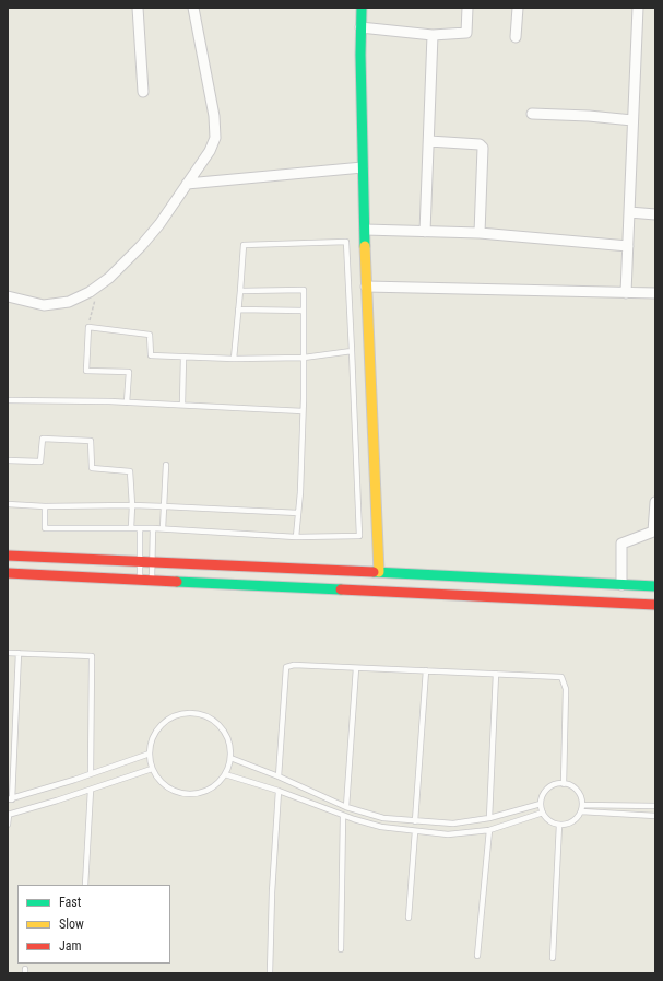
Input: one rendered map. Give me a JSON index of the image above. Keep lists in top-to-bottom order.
{
  "legend": ["Fast", "Slow", "Jam"]
}
